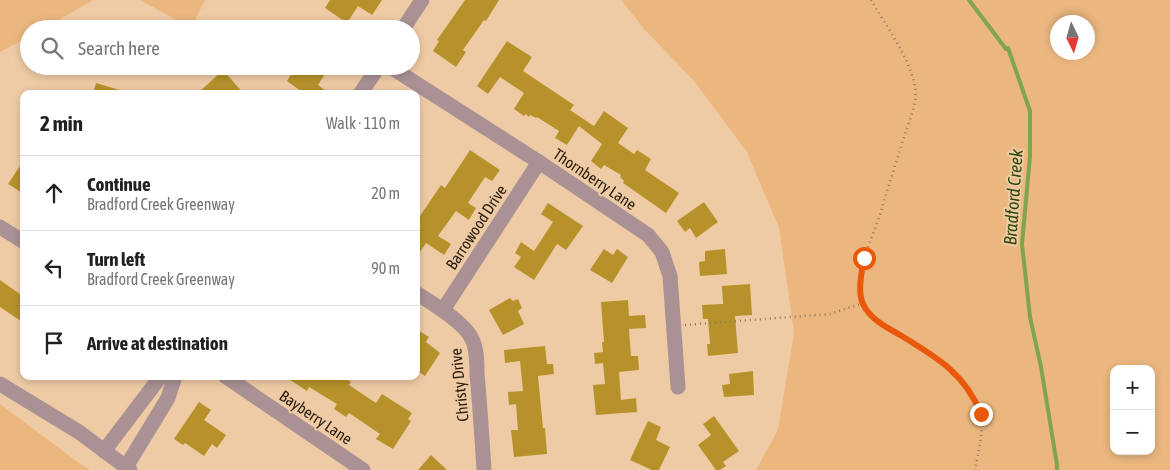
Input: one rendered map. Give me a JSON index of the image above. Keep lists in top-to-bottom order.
{
  "streets": {
    "street": [
      "Thornberry Lane",
      "Barrowood Drive",
      "Christy Drive",
      "Bayberry Lane"
    ]
  },
  "crossings": [
    ["Thornberry Lane", "Barrowood Drive"],
    ["Barrowood Drive", "Christy Drive"]
  ],
  "water": ["Bradford Creek"],
  "north": "bottom",
  "page": {
    "search": "Search here",
    "heading": ["2 min", "Walk · 110 m"],
    "list": [
      ["Continue", "Bradford Creek Greenway", "20 m"],
      ["Turn left", "Bradford Creek Greenway", "90 m"],
      "Arrive at destination"
    ],
    "map_buttons": ["+", "−"]
  }
}
